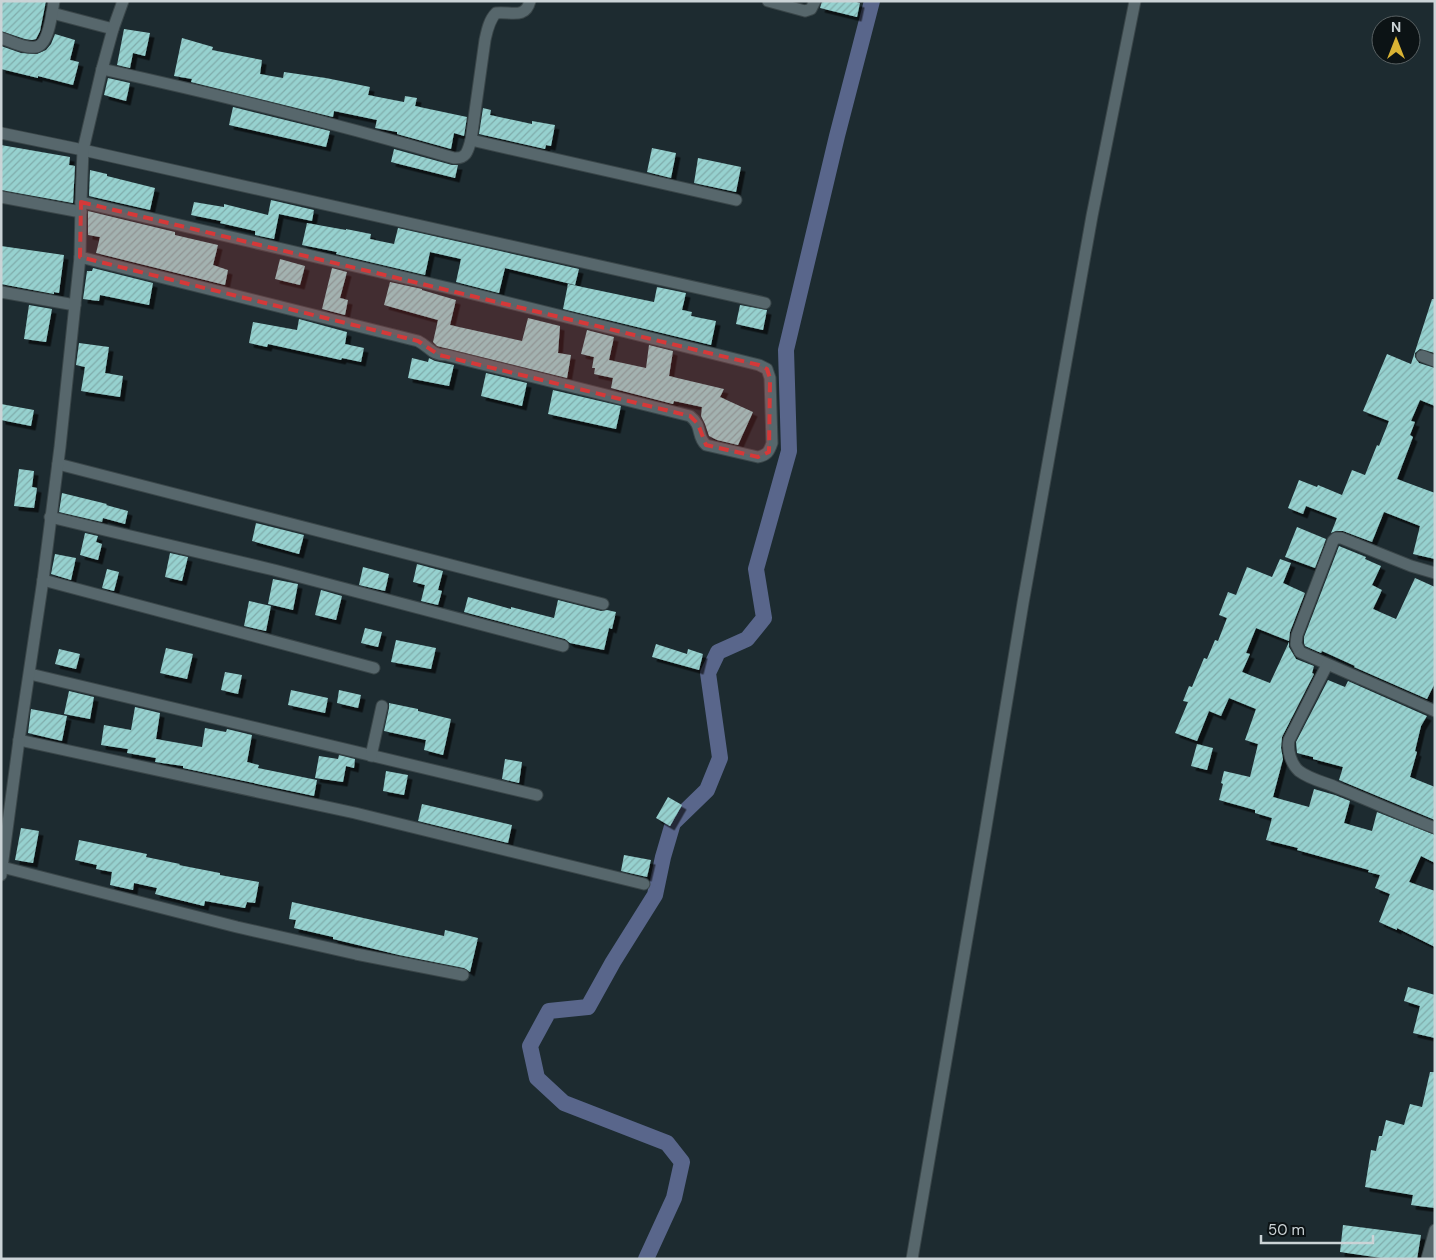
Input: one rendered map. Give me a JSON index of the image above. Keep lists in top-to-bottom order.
{
  "scale_bar": "50 m",
  "north": "top"
}
